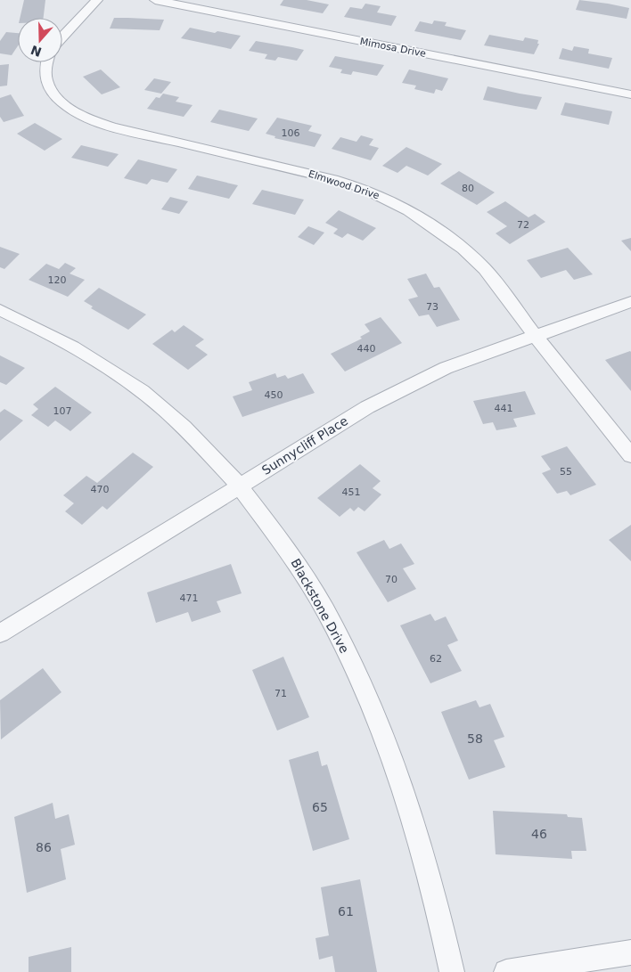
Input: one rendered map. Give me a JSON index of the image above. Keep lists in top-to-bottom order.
{
  "streets": {
    "street": [
      "Mimosa Drive",
      "Elmwood Drive",
      "Sunnycliff Place",
      "Blackstone Drive"
    ]
  },
  "crossings": [
    ["Elmwood Drive", "Sunnycliff Place"],
    ["Sunnycliff Place", "Blackstone Drive"]
  ],
  "house_numbers": [
    "106",
    "80",
    "72",
    "120",
    "73",
    "440",
    "450",
    "441",
    "107",
    "55",
    "470",
    "451",
    "70",
    "471",
    "62",
    "71",
    "58",
    "65",
    "46",
    "86",
    "61"
  ],
  "north": "bottom"
}
